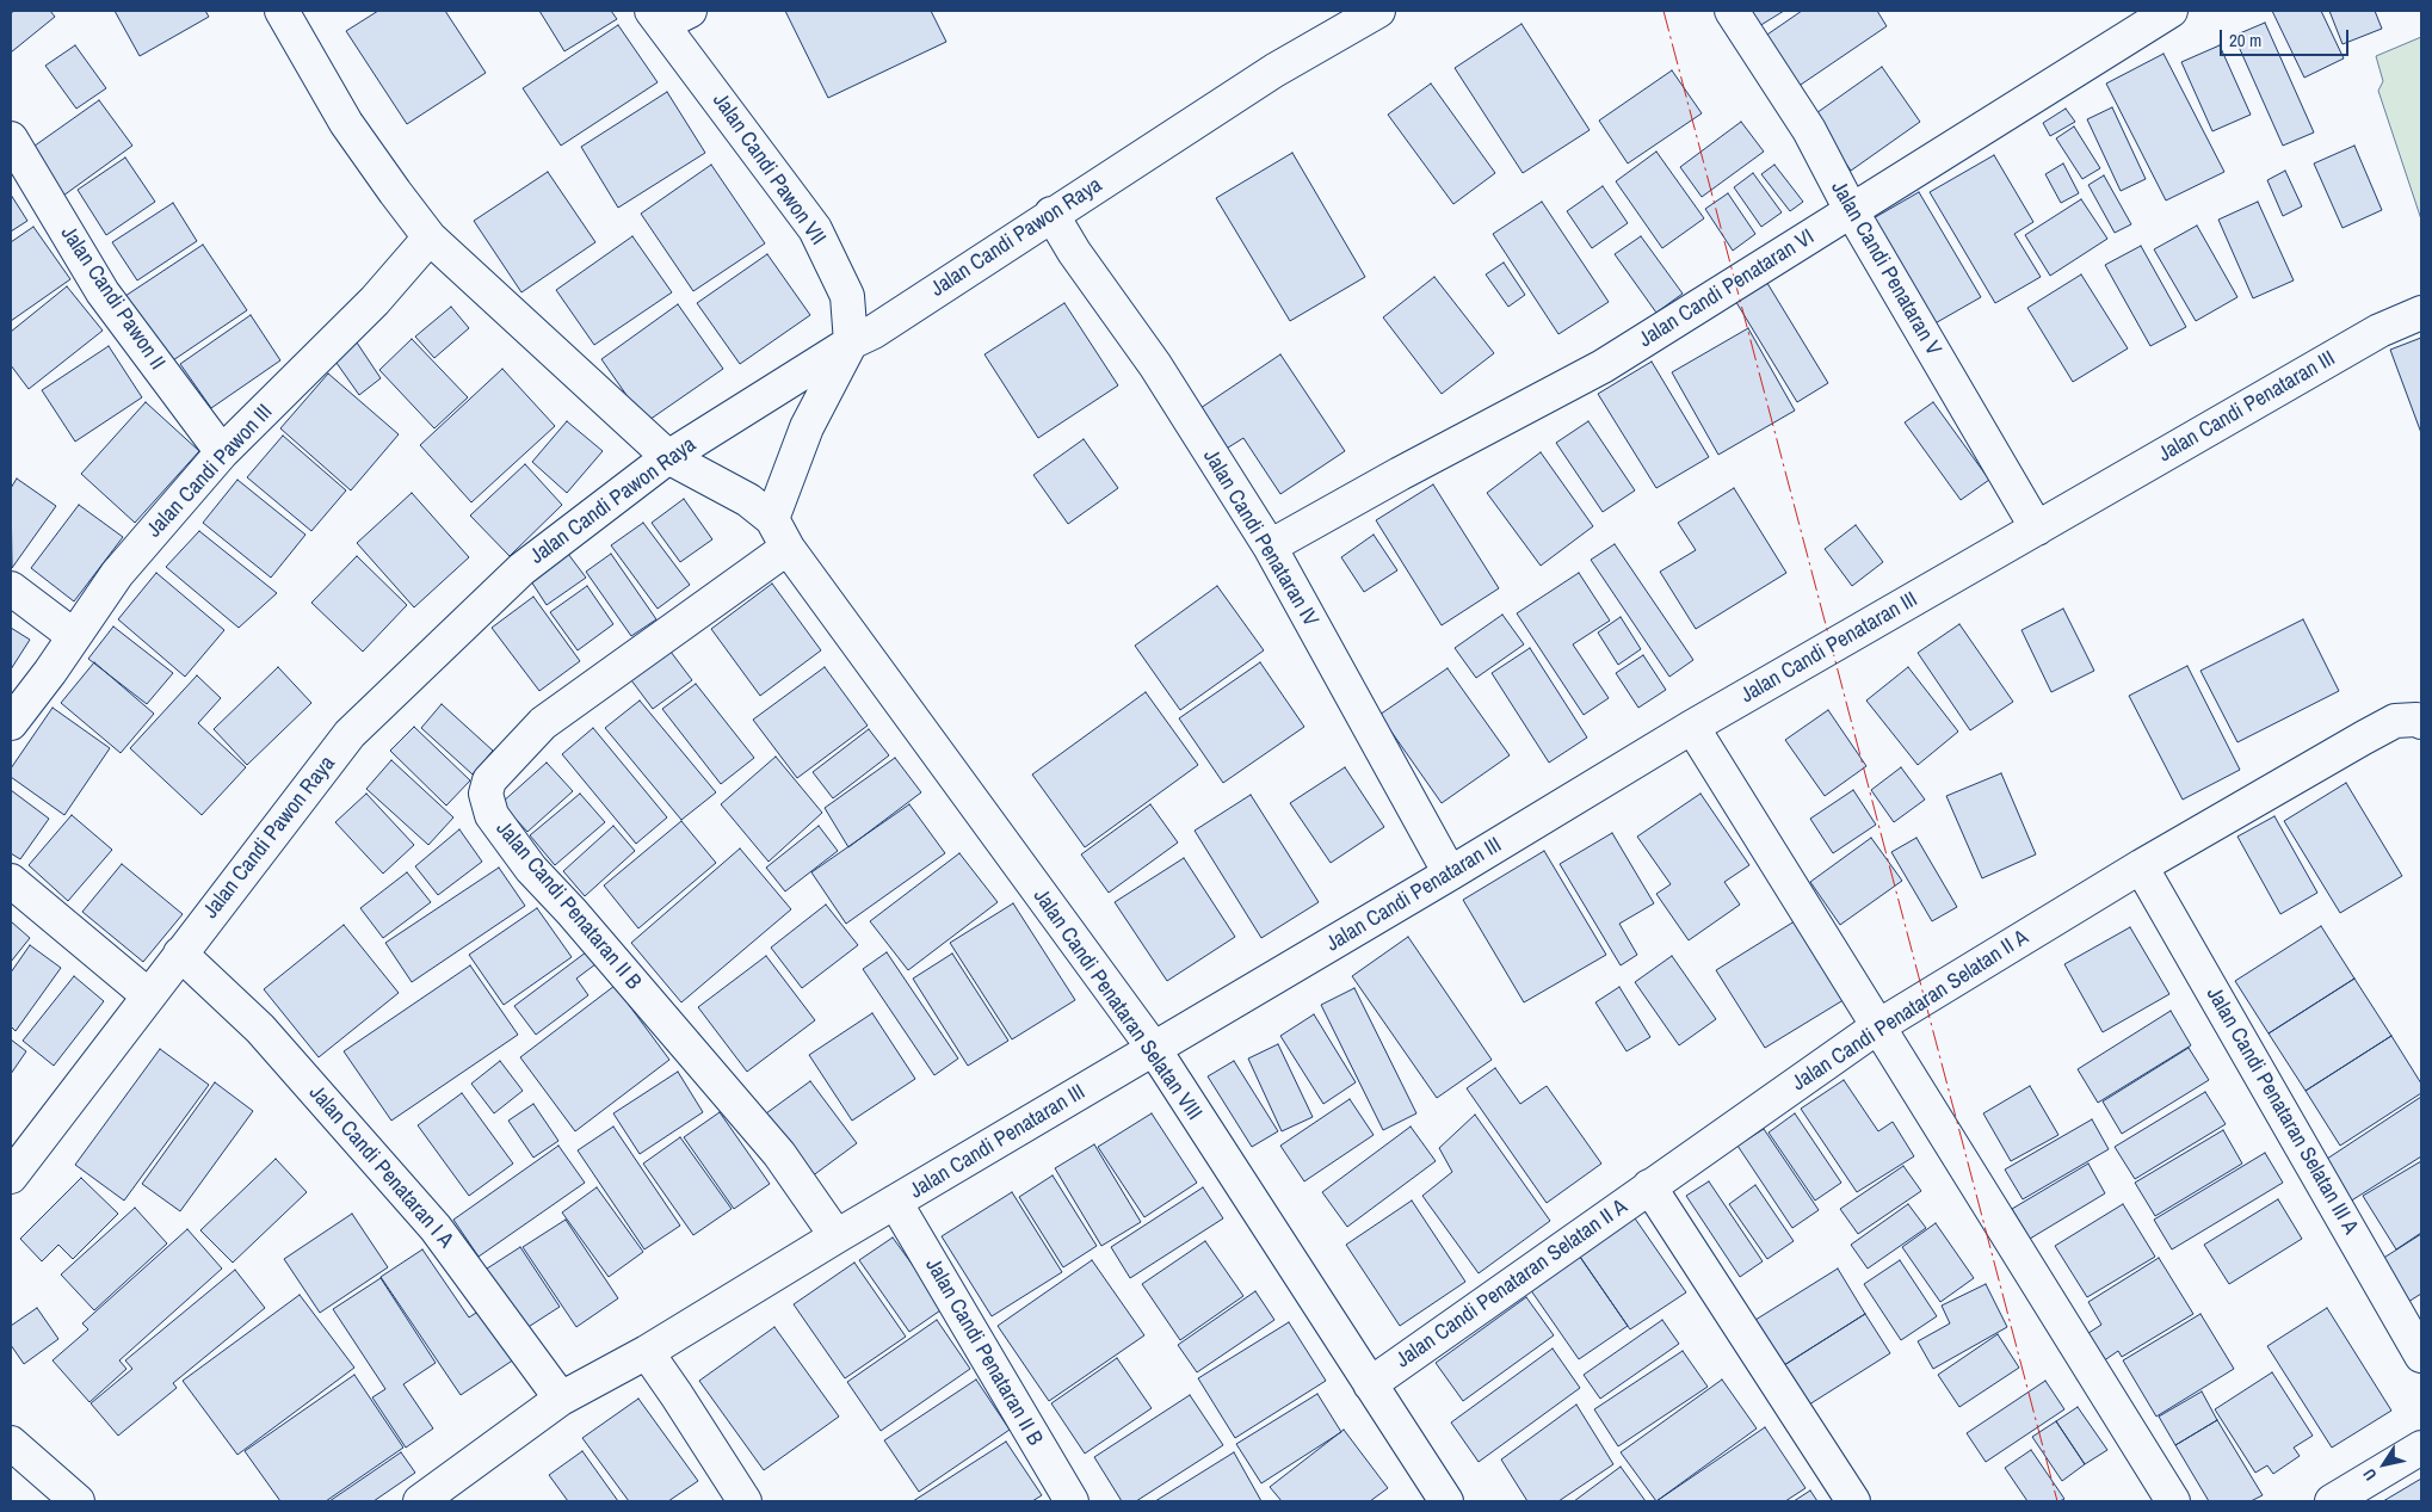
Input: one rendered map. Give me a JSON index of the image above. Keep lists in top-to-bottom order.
{
  "streets": {
    "street": [
      "Jalan Candi Pawon VII",
      "Jalan Candi Pawon Raya",
      "Jalan Candi Penataran V",
      "Jalan Candi Penataran VI",
      "Jalan Candi Pawon II",
      "Jalan Candi Penataran III",
      "Jalan Candi Pawon III",
      "Jalan Candi Penataran IV",
      "Jalan Candi Penataran II B",
      "Jalan Candi Penataran Selatan VIII",
      "Jalan Candi Penataran Selatan II A",
      "Jalan Candi Penataran Selatan III A",
      "Jalan Candi Penataran I A"
    ]
  },
  "crossings": [
    ["Jalan Candi Pawon VII", "Jalan Candi Pawon Raya"],
    ["Jalan Candi Pawon Raya", "Jalan Candi Penataran IV"],
    ["Jalan Candi Pawon Raya", "Jalan Candi Penataran I A"],
    ["Jalan Candi Penataran V", "Jalan Candi Penataran VI"],
    ["Jalan Candi Penataran V", "Jalan Candi Penataran III"],
    ["Jalan Candi Penataran VI", "Jalan Candi Penataran IV"],
    ["Jalan Candi Pawon II", "Jalan Candi Pawon III"],
    ["Jalan Candi Penataran III", "Jalan Candi Penataran IV"],
    ["Jalan Candi Penataran III", "Jalan Candi Penataran II B"],
    ["Jalan Candi Penataran III", "Jalan Candi Penataran Selatan VIII"],
    ["Jalan Candi Penataran III", "Jalan Candi Penataran I A"],
    ["Jalan Candi Penataran II B", "Jalan Candi Penataran Selatan VIII"],
    ["Jalan Candi Penataran Selatan VIII", "Jalan Candi Penataran Selatan II A"],
    ["Jalan Candi Penataran Selatan II A", "Jalan Candi Penataran Selatan III A"]
  ],
  "scale_bar": "20 m",
  "north": "bottom left"
}
